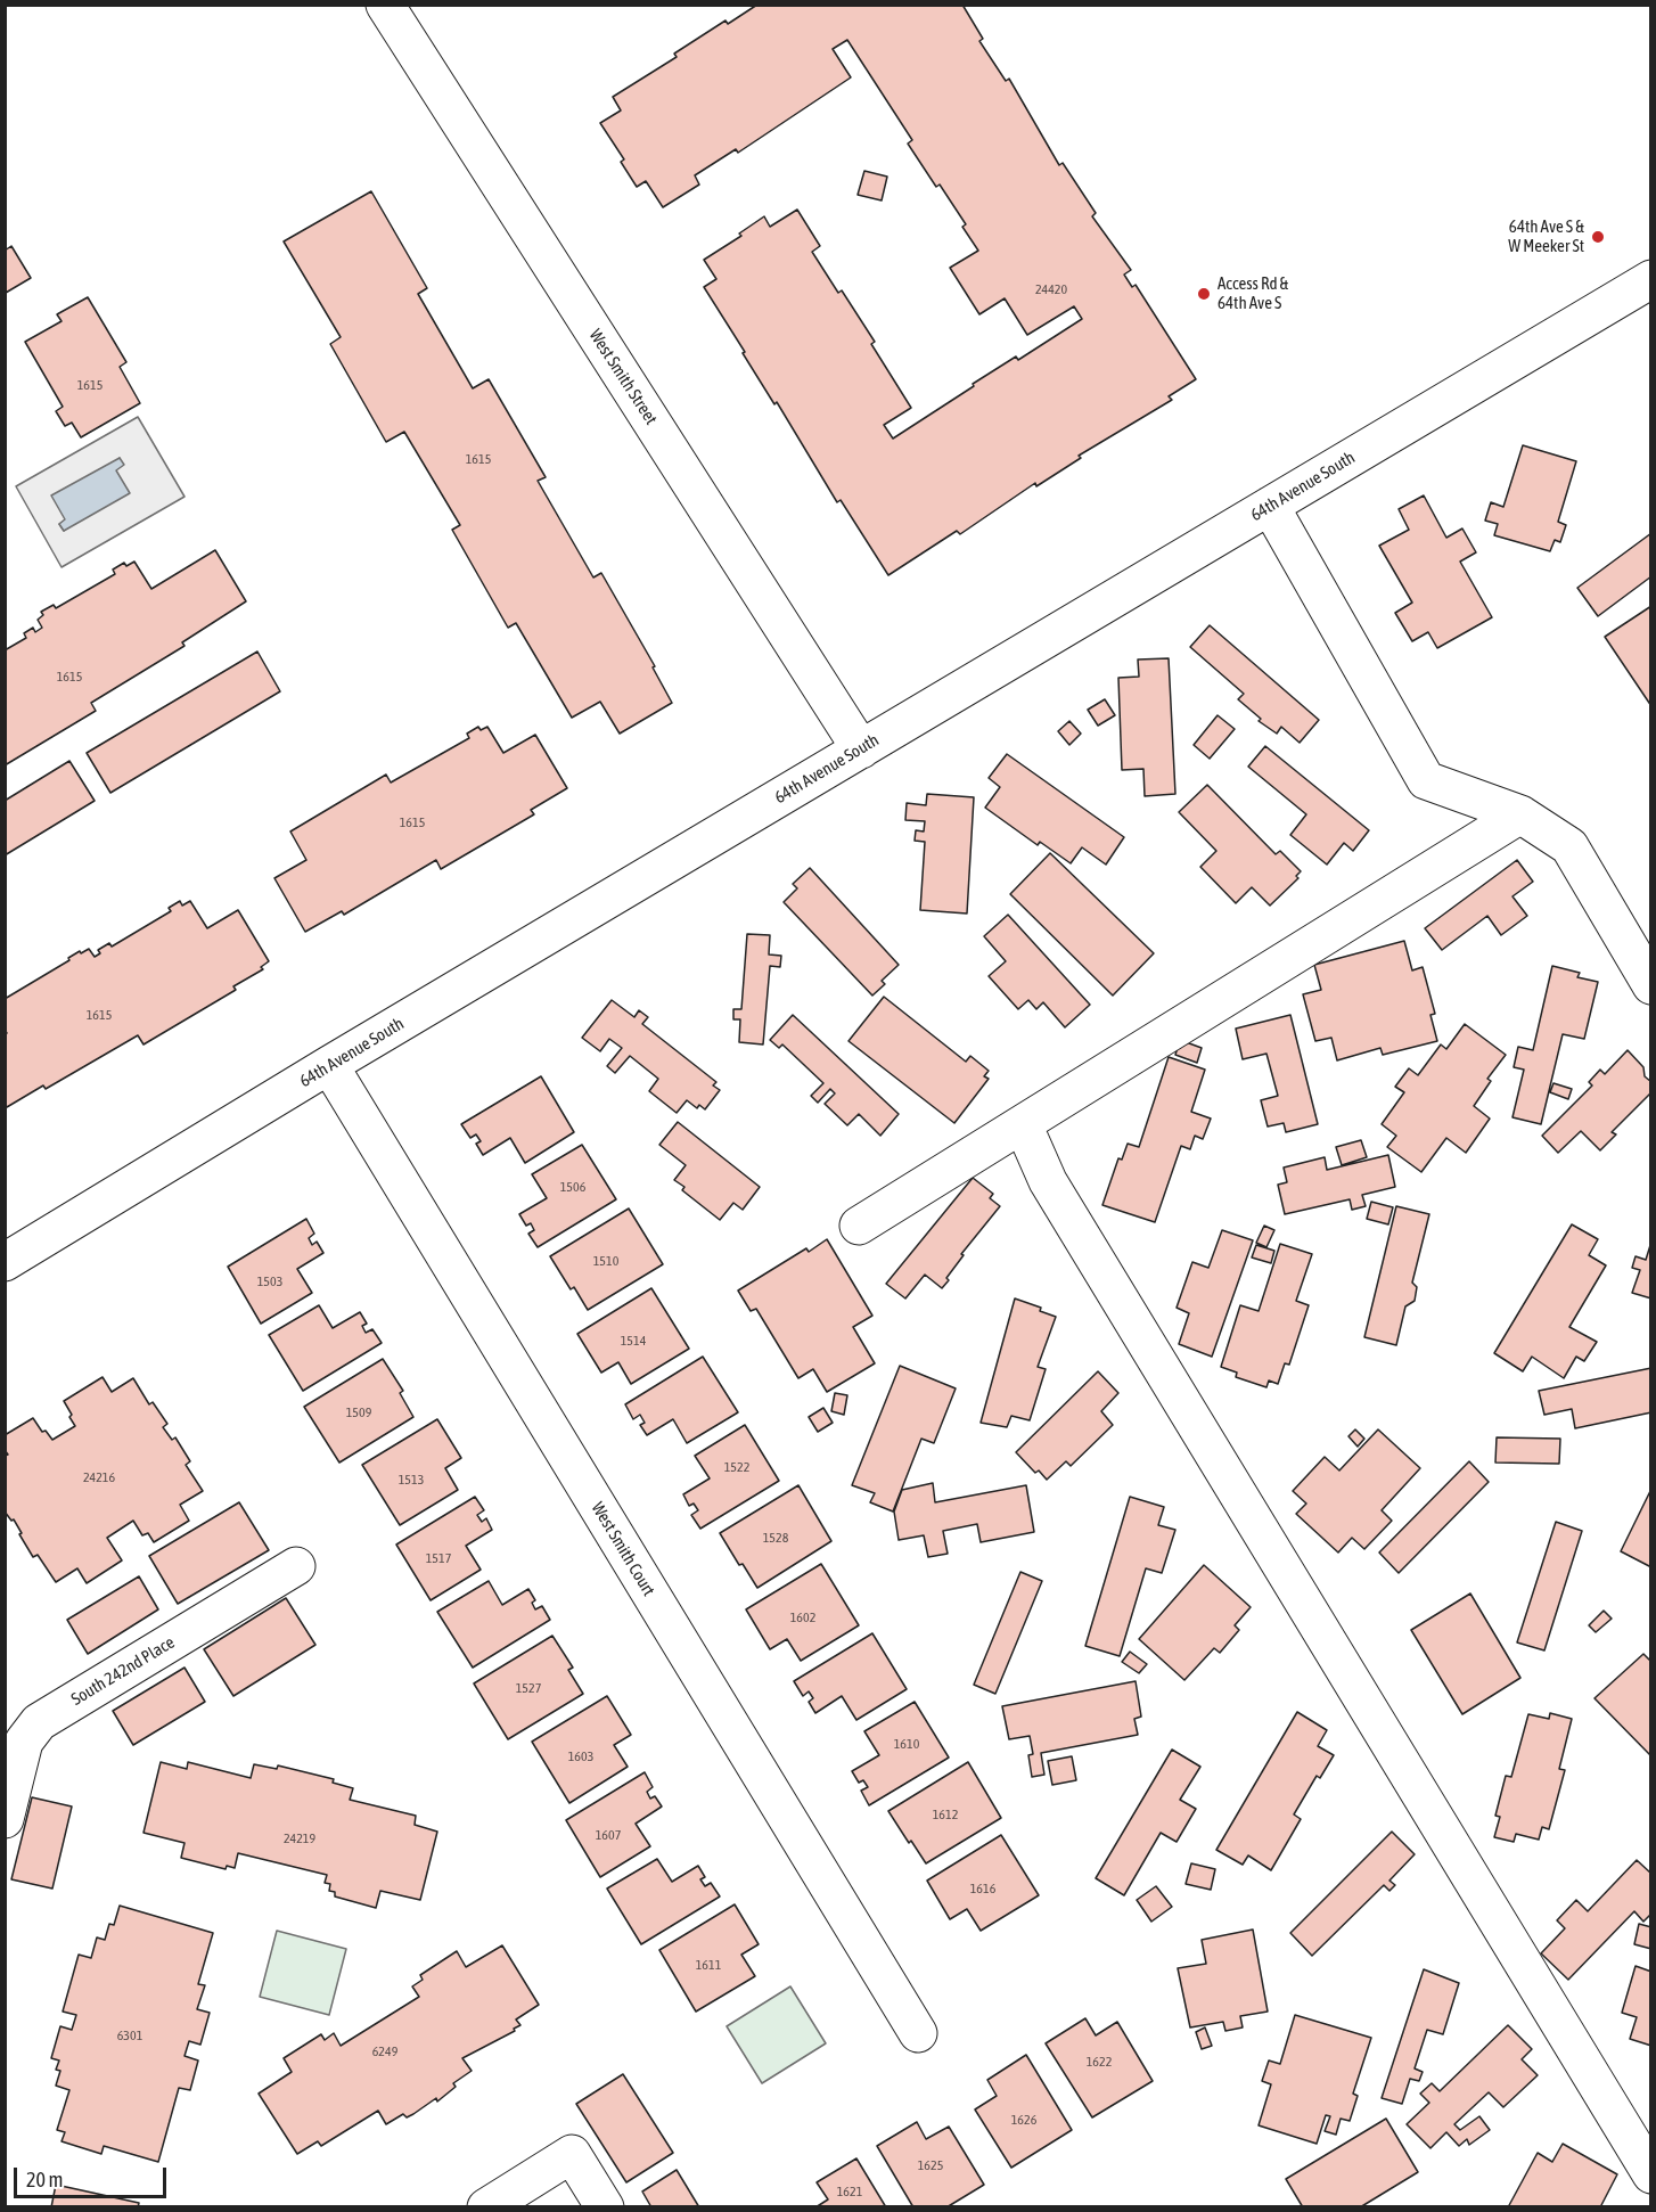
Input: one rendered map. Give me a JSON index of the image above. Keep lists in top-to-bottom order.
{
  "streets": {
    "street": [
      "West Smith Street",
      "64th Avenue South",
      "West Smith Court",
      "South 242nd Place"
    ]
  },
  "crossings": [
    ["West Smith Street", "64th Avenue South"],
    ["64th Avenue South", "West Smith Court"]
  ],
  "places": ["64th Ave S & W Meeker St", "Access Rd & 64th Ave S"],
  "house_numbers": [
    "24420",
    "1615",
    "1615",
    "1615",
    "1615",
    "1615",
    "1506",
    "1510",
    "1503",
    "1514",
    "1509",
    "1522",
    "24216",
    "1513",
    "1528",
    "1517",
    "1602",
    "1527",
    "1610",
    "1603",
    "1612",
    "1607",
    "24219",
    "1616",
    "1611",
    "6301",
    "6249",
    "1622",
    "1626",
    "1625",
    "1621"
  ],
  "scale_bar": "20 m"
}
